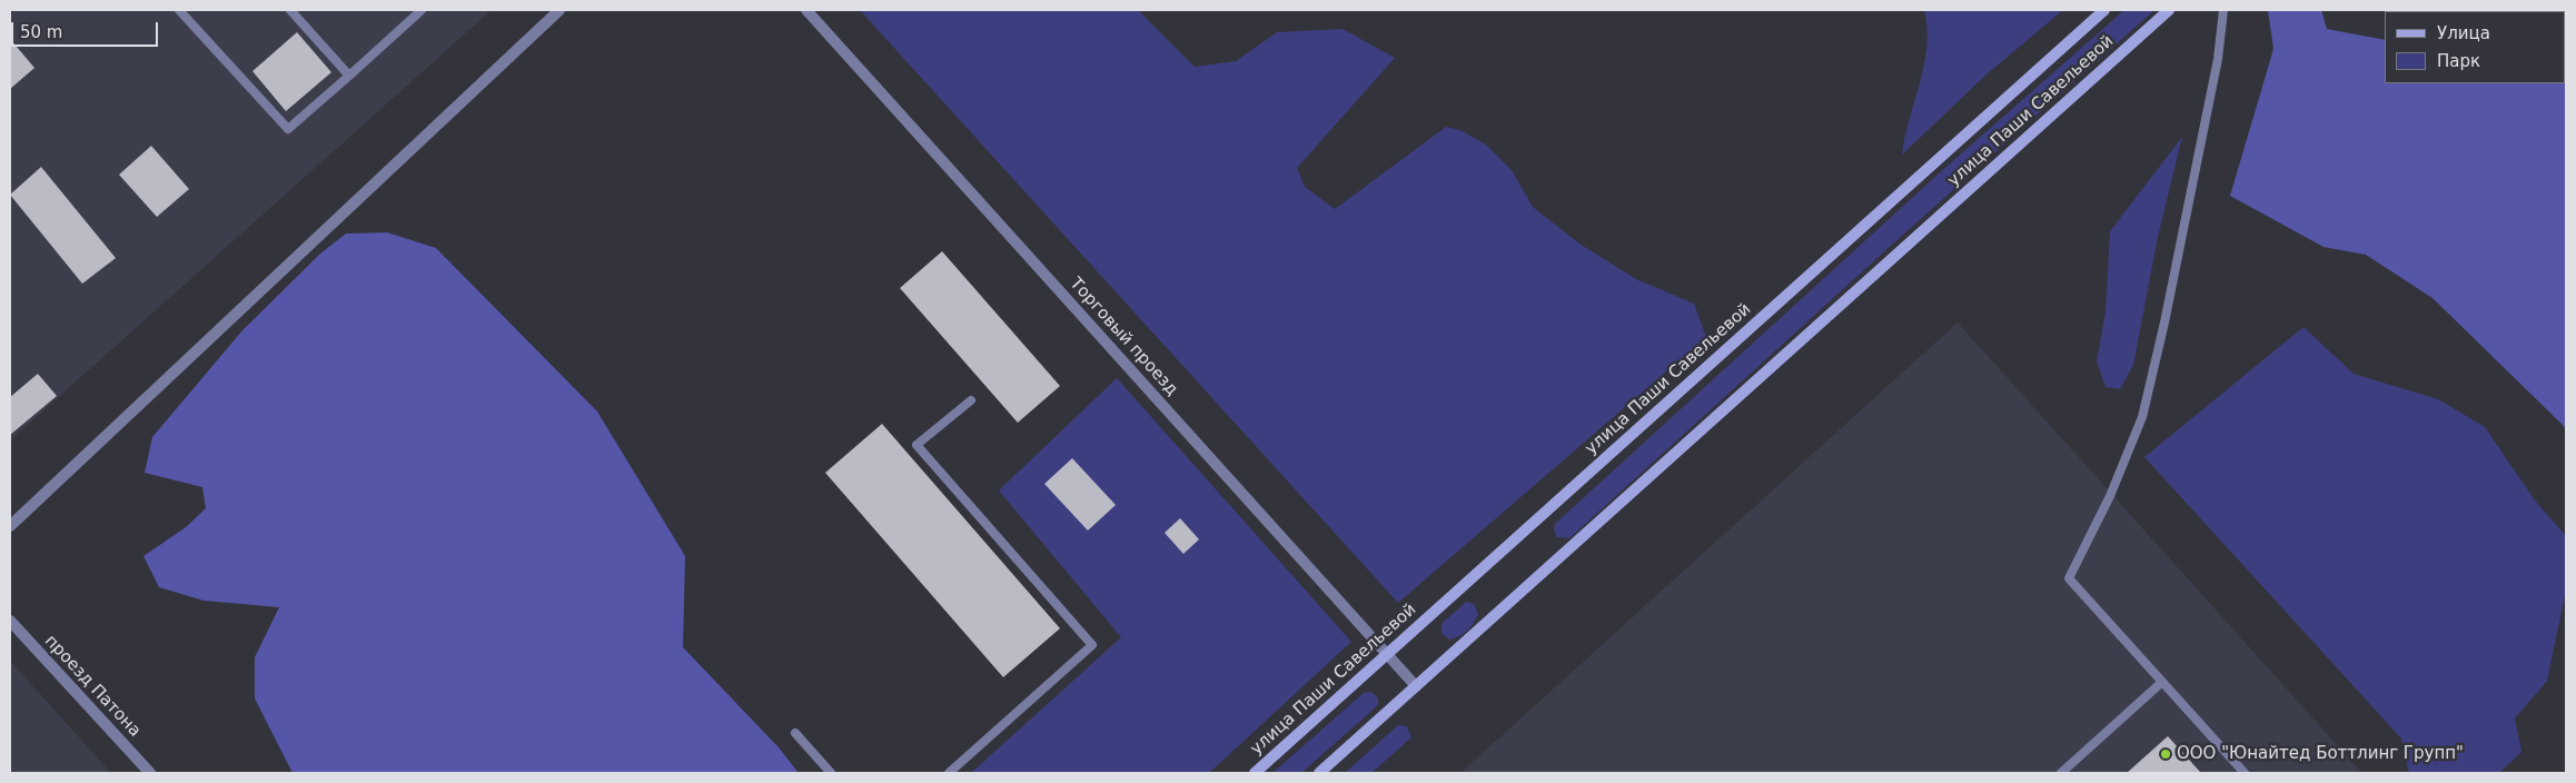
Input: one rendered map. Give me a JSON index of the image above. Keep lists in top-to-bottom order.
{
  "streets": {
    "street": ["улица Паши Савельевой", "Торговый проезд", "проезд Патона"]
  },
  "crossings": [
    ["улица Паши Савельевой", "Торговый проезд"]
  ],
  "places": ["ООО \"Юнайтед Боттлинг Групп\""],
  "legend": ["Улица", "Парк"],
  "scale_bar": "50 m"
}
